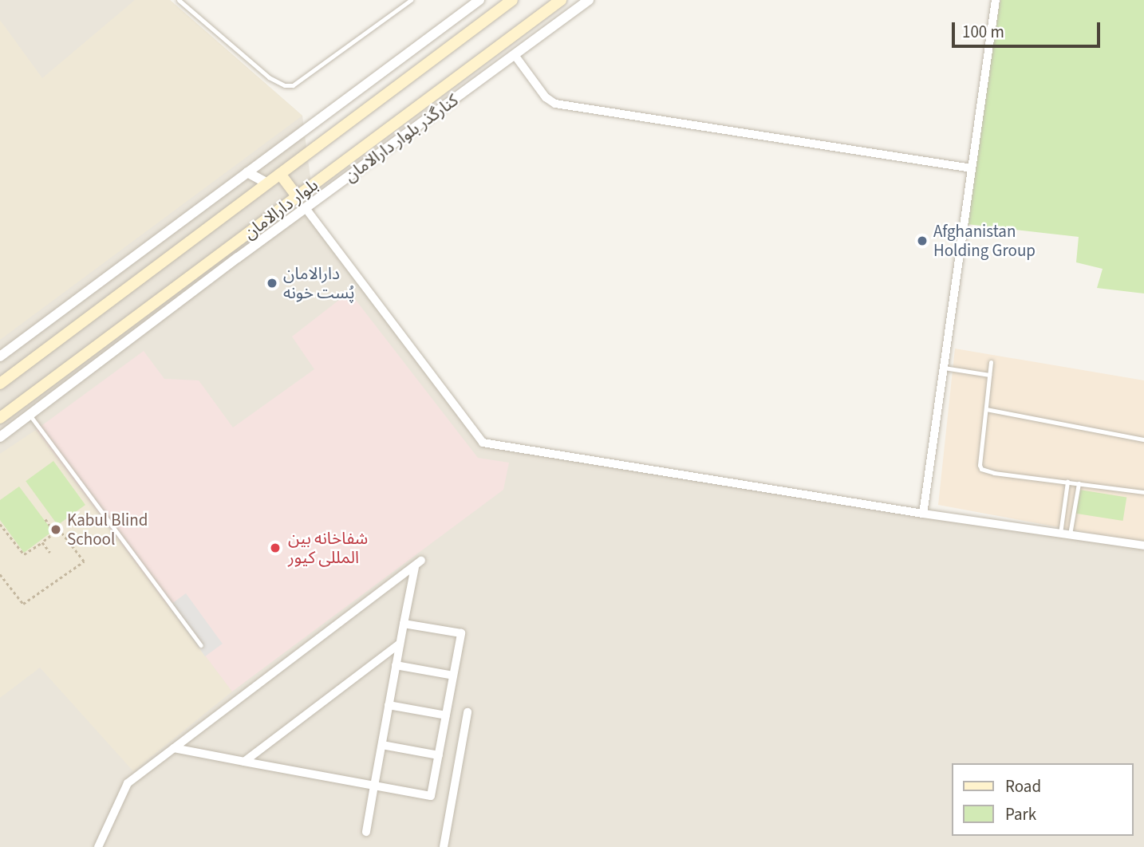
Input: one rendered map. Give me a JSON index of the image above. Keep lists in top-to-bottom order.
{
  "streets": {
    "main road": ["بلوار دارالامان"],
    "street": ["کنارگذر بلوار دارالامان"]
  },
  "places": [
    "Afghanistan Holding Group",
    "دارالامان پُست خونه",
    "Kabul Blind School",
    "شفاخانه بین المللی کیور"
  ],
  "legend": ["Road", "Park"],
  "scale_bar": "100 m"
}
